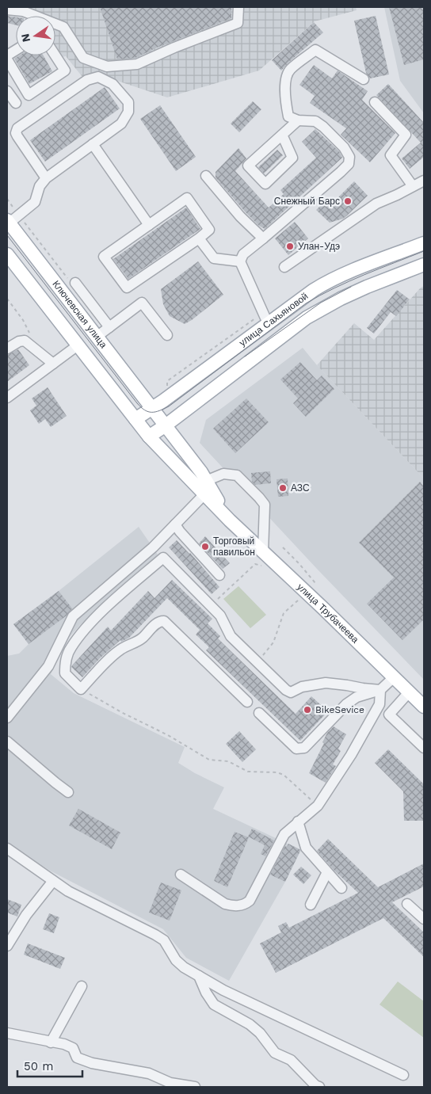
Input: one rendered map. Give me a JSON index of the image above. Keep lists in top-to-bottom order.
{
  "streets": {
    "main road": ["Ключевская улица", "улица Сахьяновой", "улица Трубачеева"]
  },
  "crossings": [
    ["Ключевская улица", "улица Сахьяновой"],
    ["Ключевская улица", "улица Трубачеева"],
    ["улица Сахьяновой", "улица Трубачеева"]
  ],
  "places": [
    "Снежный Барс",
    "Улан-Удэ",
    "АЗС",
    "Торговый павильон",
    "BikeSevice"
  ],
  "scale_bar": "50 m",
  "north": "left"
}
